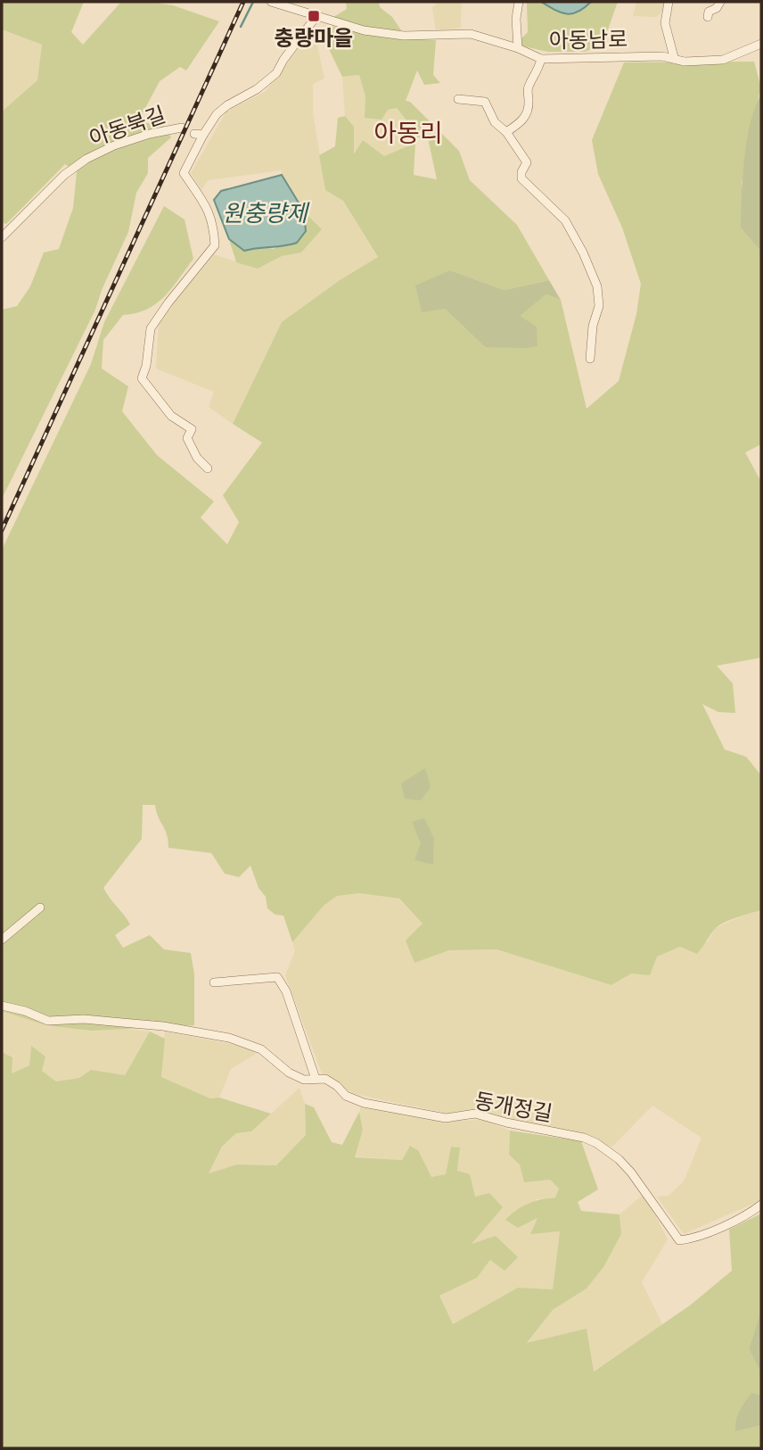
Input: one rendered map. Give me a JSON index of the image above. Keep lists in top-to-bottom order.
{
  "streets": {
    "street": ["아동남로", "아동북길", "동개정길"]
  },
  "districts": ["아동리"],
  "water": ["원충량제"],
  "places": {
    "transit": ["충량마을"]
  }
}
